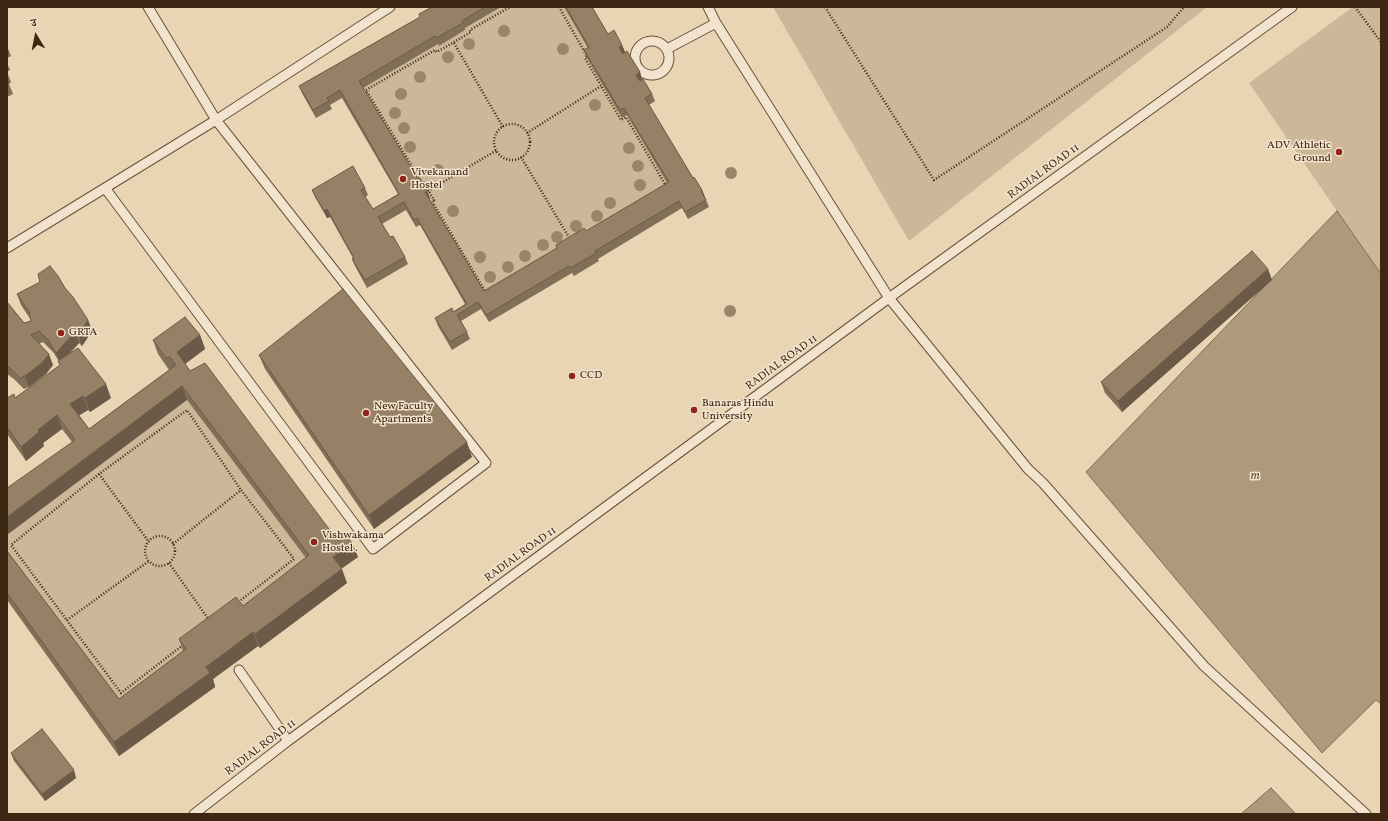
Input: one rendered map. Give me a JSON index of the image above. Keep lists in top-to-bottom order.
{
  "streets": {
    "lane": ["RADIAL ROAD 11"]
  },
  "water": ["m"],
  "places": [
    "ADV Athletic Ground",
    "Vivekanand Hostel",
    "GRTA",
    "CCD",
    "Banaras Hindu University",
    "New Faculty Apartments",
    "Vishwakama Hostel ."
  ],
  "north": "top"
}
